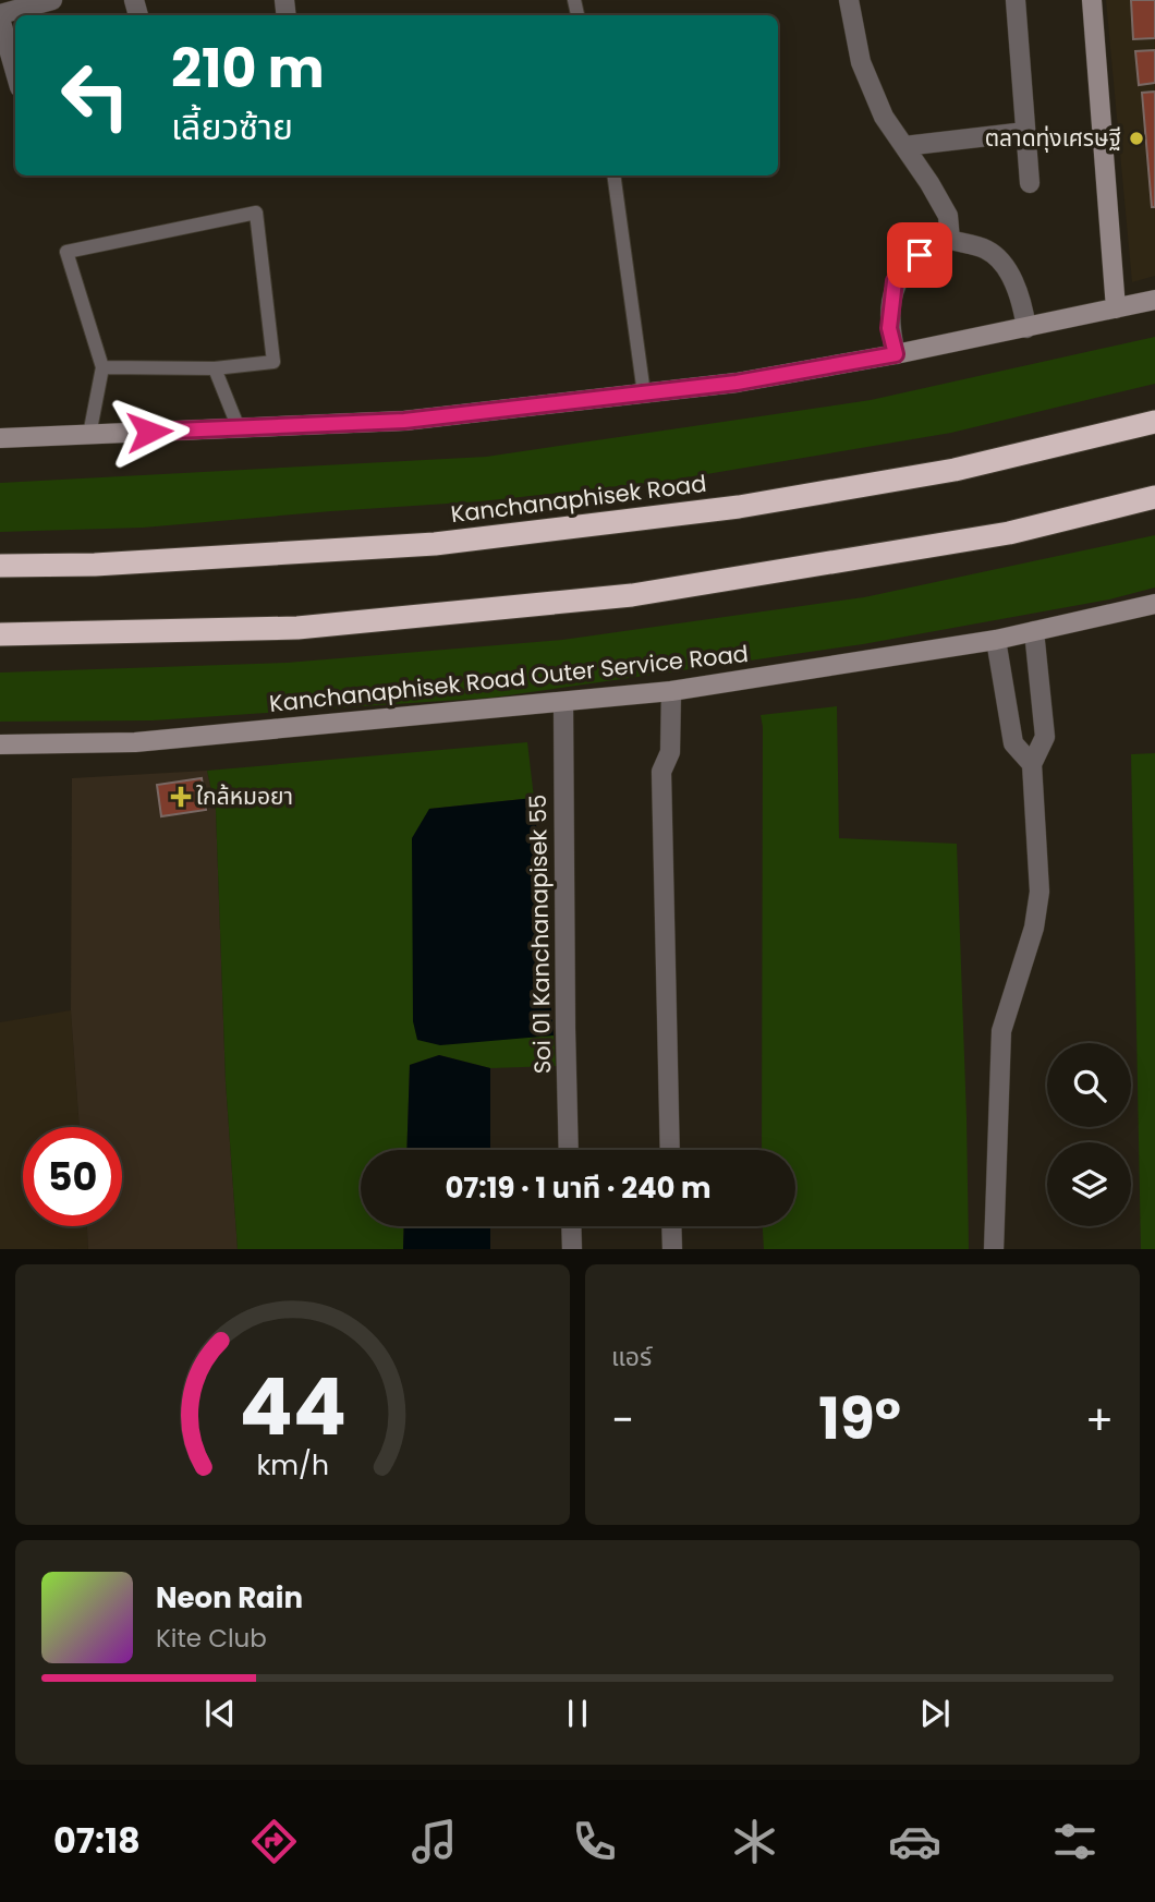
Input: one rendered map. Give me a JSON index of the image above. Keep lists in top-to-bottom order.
{
  "streets": {
    "highway": ["Kanchanaphisek Road"],
    "main road": ["Kanchanaphisek Road Outer Service Road"],
    "street": ["Soi 01 Kanchanapisek 55"]
  },
  "crossings": [
    ["Kanchanaphisek Road Outer Service Road", "Soi 01 Kanchanapisek 55"]
  ],
  "places": {
    "other": ["ตลาดทุ่งเศรษฐี"],
    "health": ["ใกล้หมอยา"]
  },
  "page": {
    "turn": ["210 m", "เลี้ยวซ้าย"],
    "limit": "50",
    "trip": "07:19 · 1 นาที · 240 m",
    "tile": "แอร์",
    "heat": ["−", "19°", "+"],
    "song": ["Neon Rain", "Kite Club"],
    "tabs": "07:18",
    "gauge": ["44", "km/h"]
  }
}
